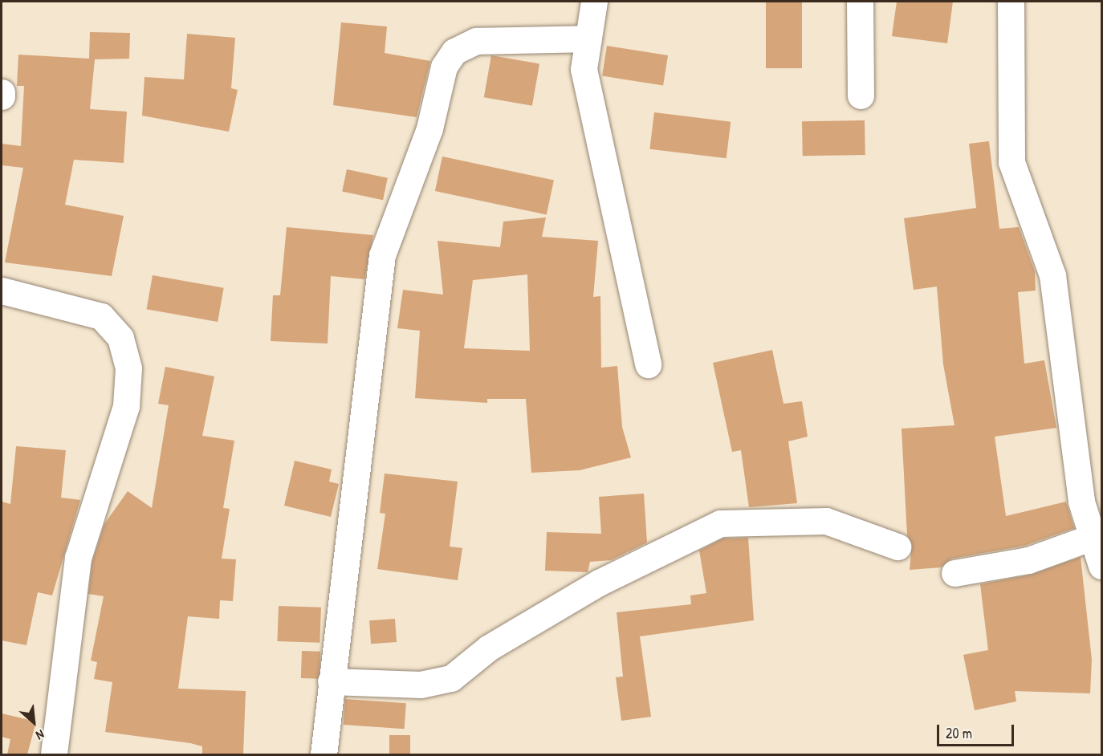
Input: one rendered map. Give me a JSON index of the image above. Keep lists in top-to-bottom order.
{
  "scale_bar": "20 m",
  "north": "bottom right"
}
